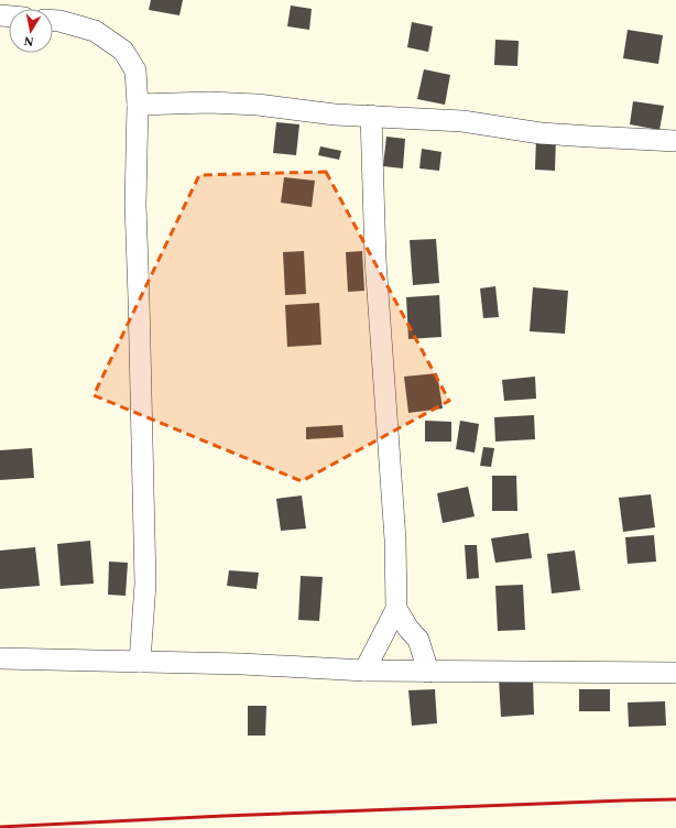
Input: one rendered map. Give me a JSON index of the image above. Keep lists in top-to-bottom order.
{
  "north": "bottom"
}
